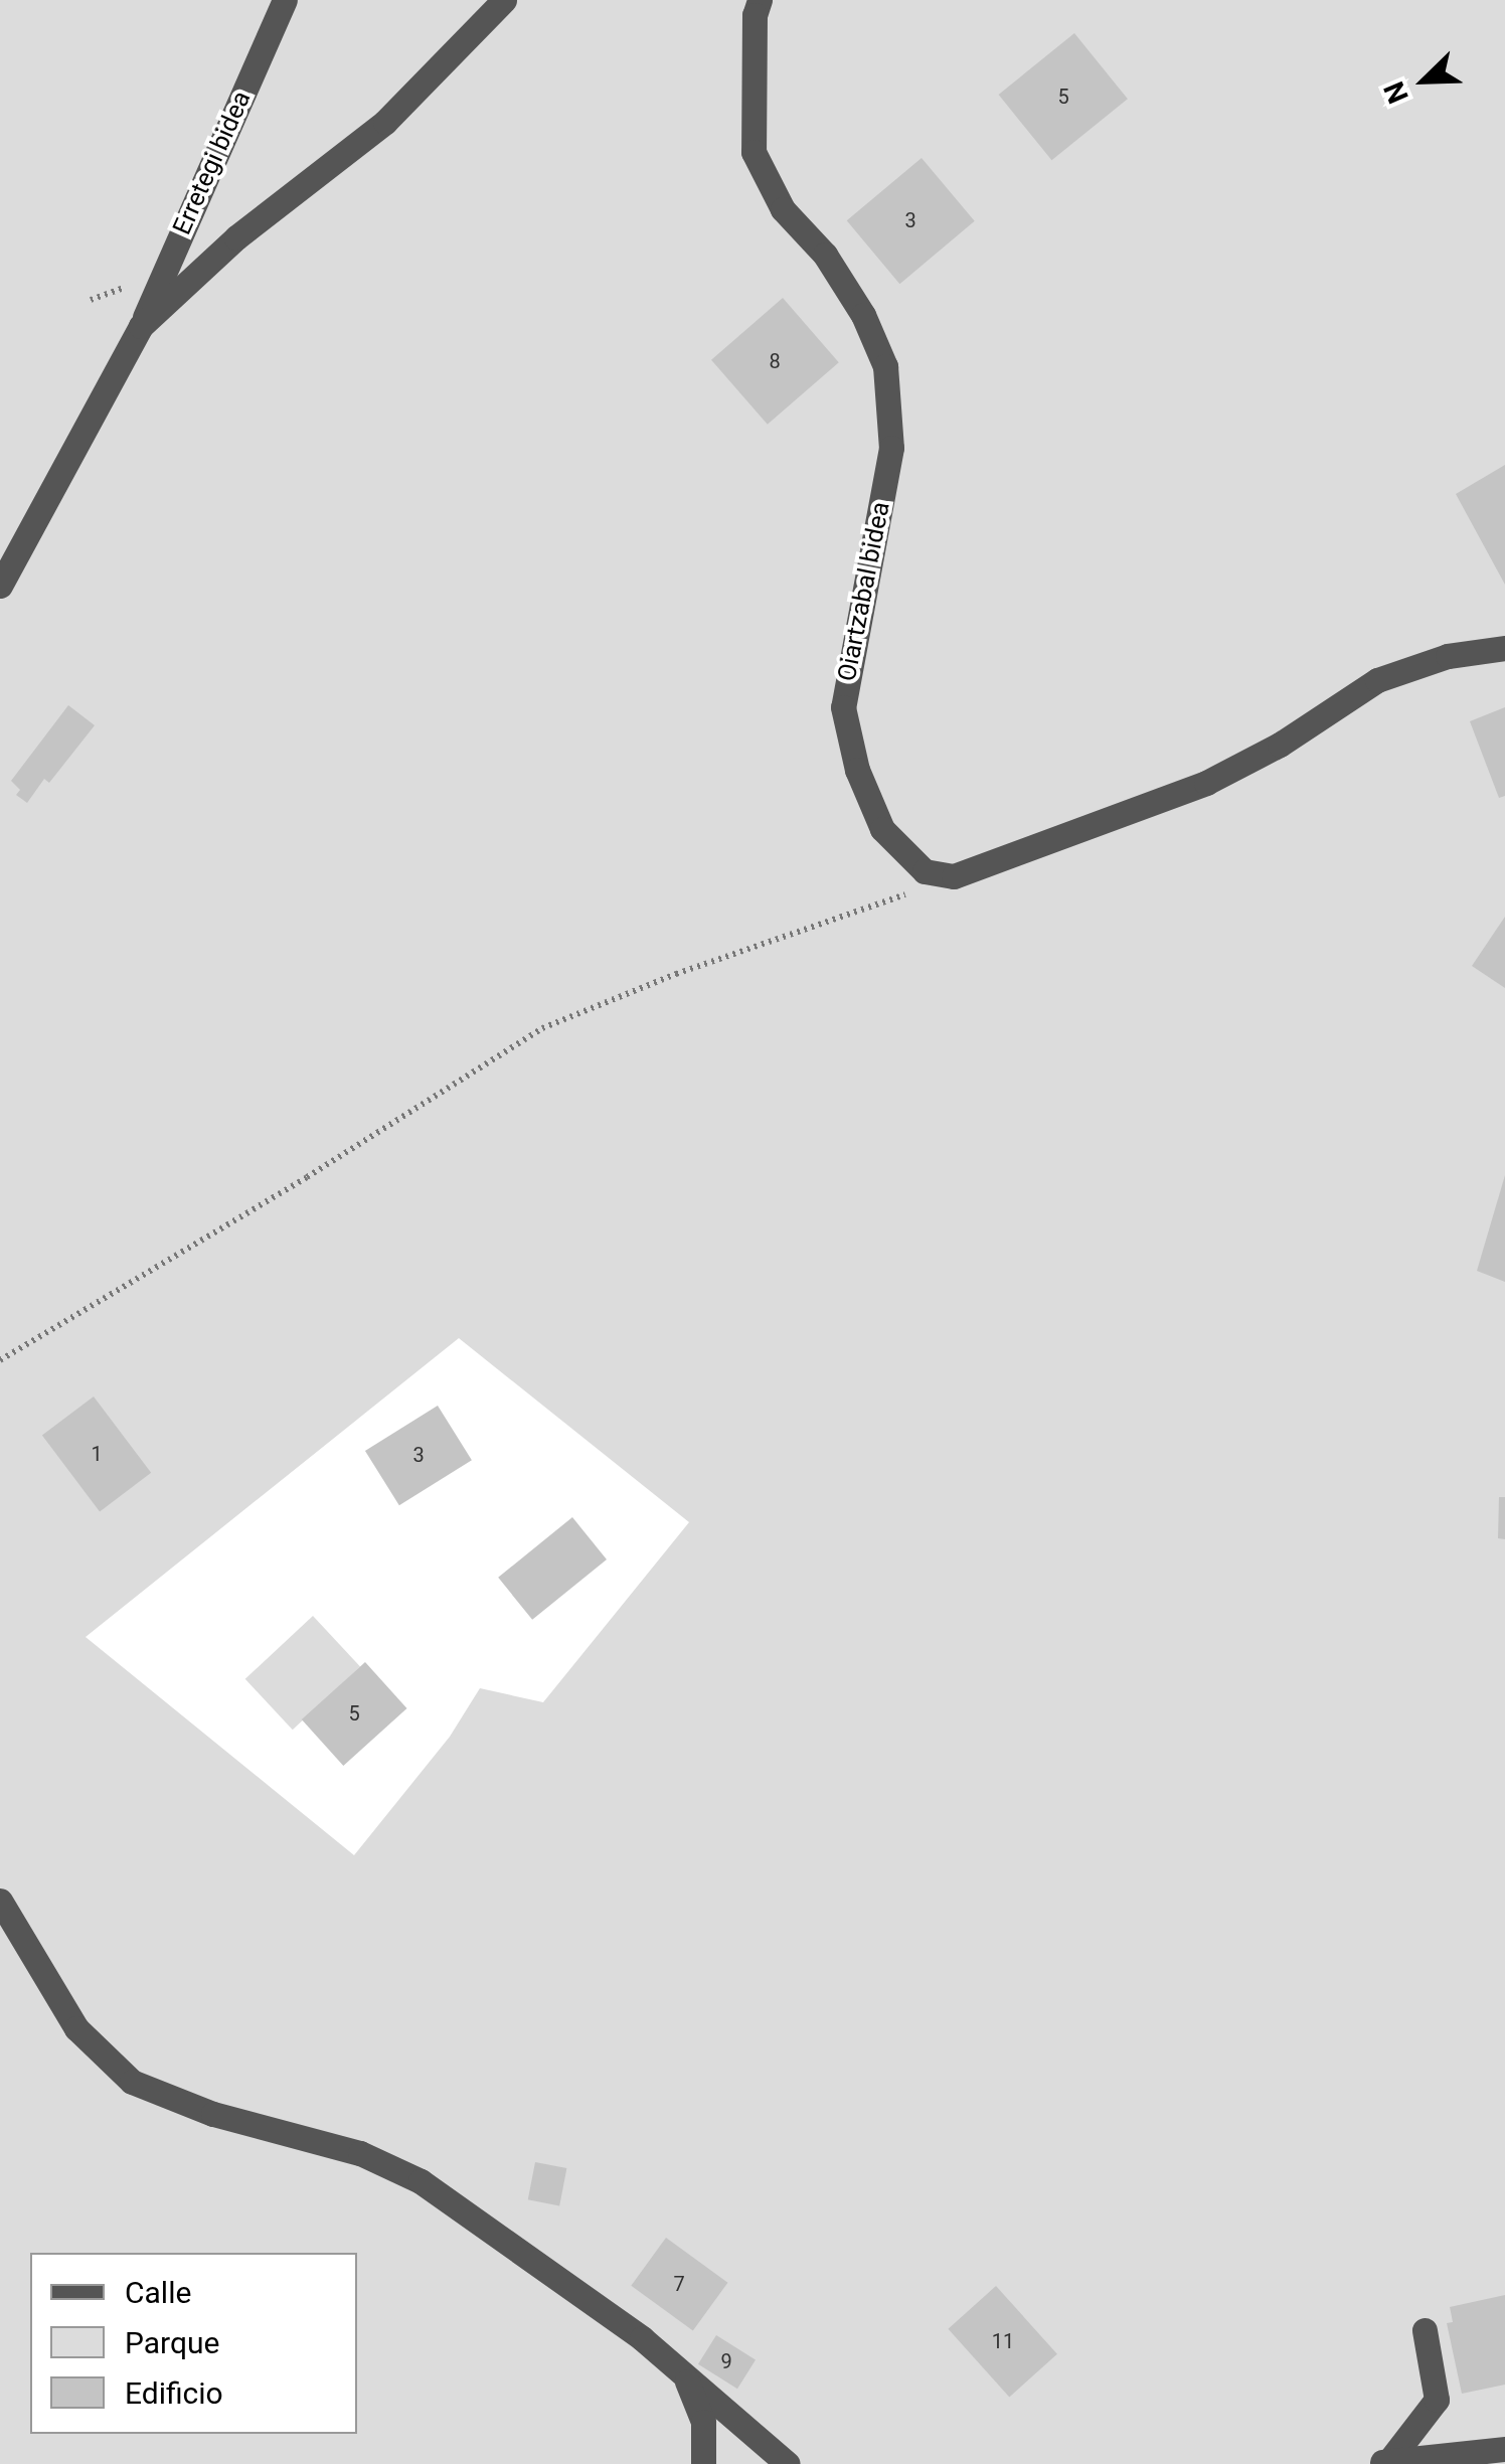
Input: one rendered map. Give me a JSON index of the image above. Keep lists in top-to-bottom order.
{
  "streets": {
    "street": ["Erretegi bidea", "Oiartzabal bidea"]
  },
  "house_numbers": [
    "5",
    "3",
    "8",
    "1",
    "3",
    "5",
    "7",
    "11",
    "9"
  ],
  "legend": ["Calle", "Parque", "Edificio"],
  "north": "bottom left"
}
